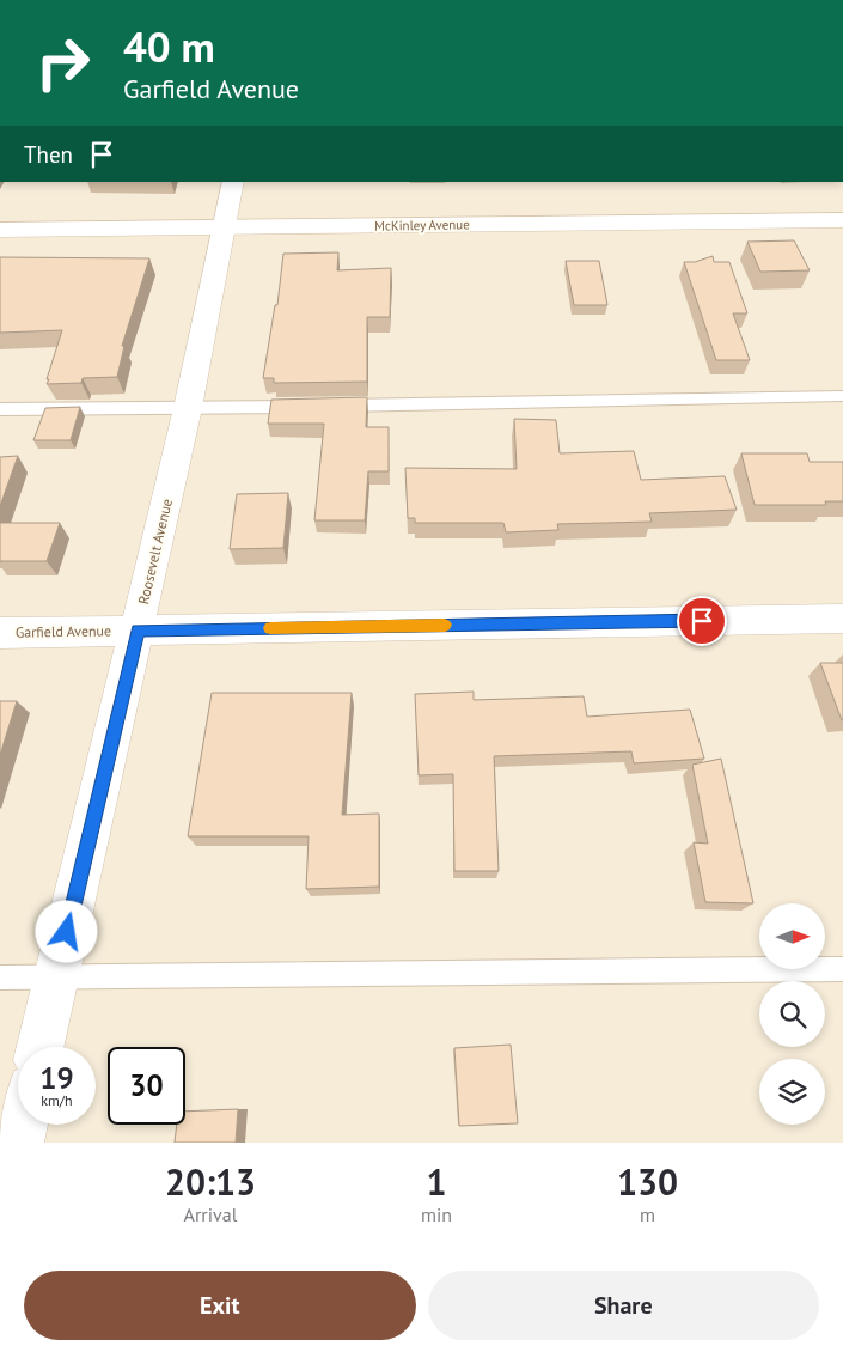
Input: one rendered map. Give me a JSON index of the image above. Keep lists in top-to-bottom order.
{
  "streets": {
    "street": ["McKinley Avenue", "Roosevelt Avenue", "Garfield Avenue"]
  },
  "crossings": [
    ["McKinley Avenue", "Roosevelt Avenue"],
    ["Roosevelt Avenue", "Garfield Avenue"]
  ],
  "north": "right",
  "page": {
    "turn": ["40 m", "Garfield Avenue"],
    "then": "Then",
    "speed": "19 km/h",
    "limit": "30",
    "eta": [
      "20:13",
      "Arrival",
      "1",
      "min",
      "130",
      "m"
    ],
    "buttons": ["Exit", "Share"]
  }
}
